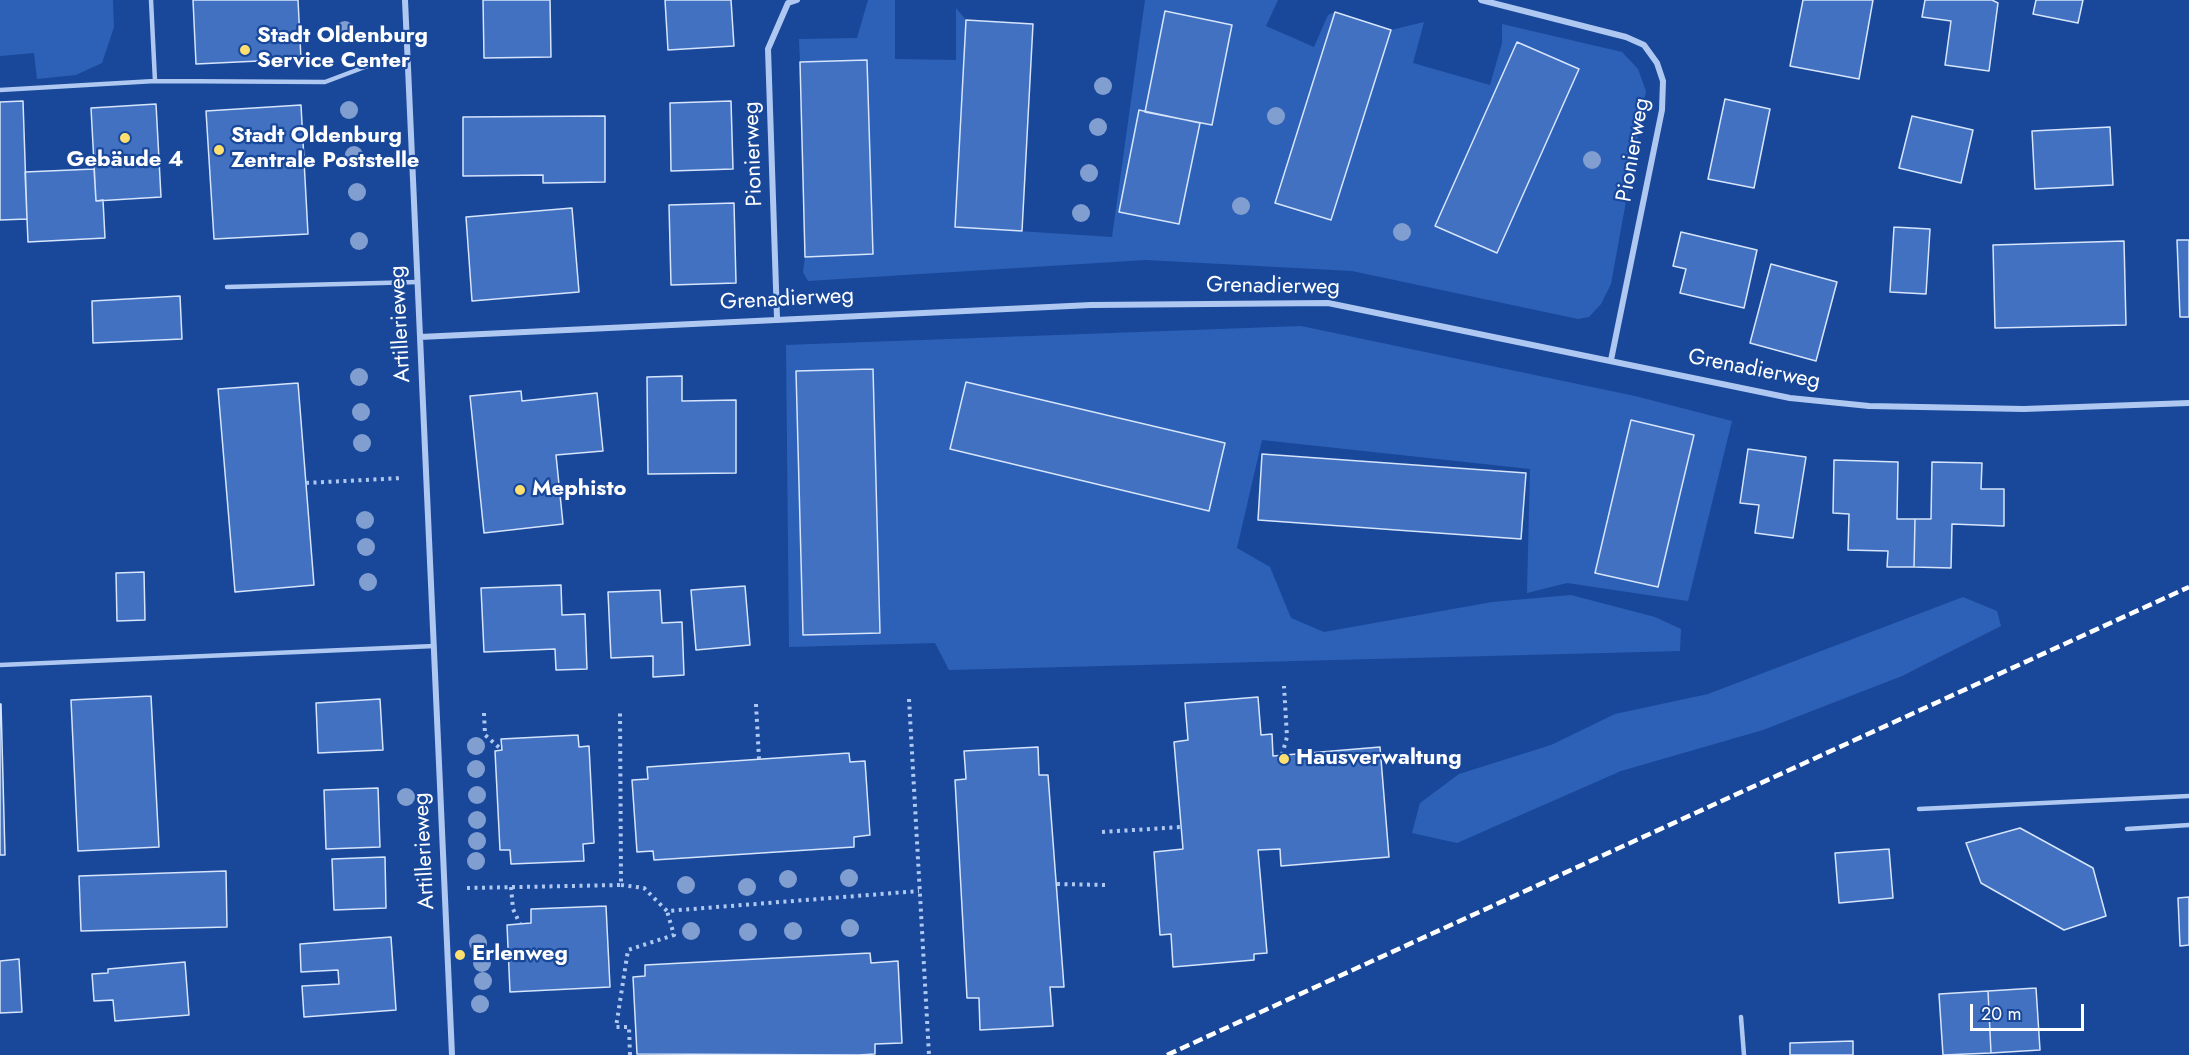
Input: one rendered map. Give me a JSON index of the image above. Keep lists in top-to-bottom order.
{
  "streets": {
    "street": ["Pionierweg", "Grenadierweg", "Artillerieweg"]
  },
  "crossings": [
    ["Pionierweg", "Grenadierweg"],
    ["Grenadierweg", "Artillerieweg"]
  ],
  "places": [
    "Stadt Oldenburg Service Center",
    "Gebäude 4",
    "Stadt Oldenburg Zentrale Poststelle",
    "Mephisto",
    "Hausverwaltung",
    "Erlenweg"
  ],
  "scale_bar": "20 m"
}
